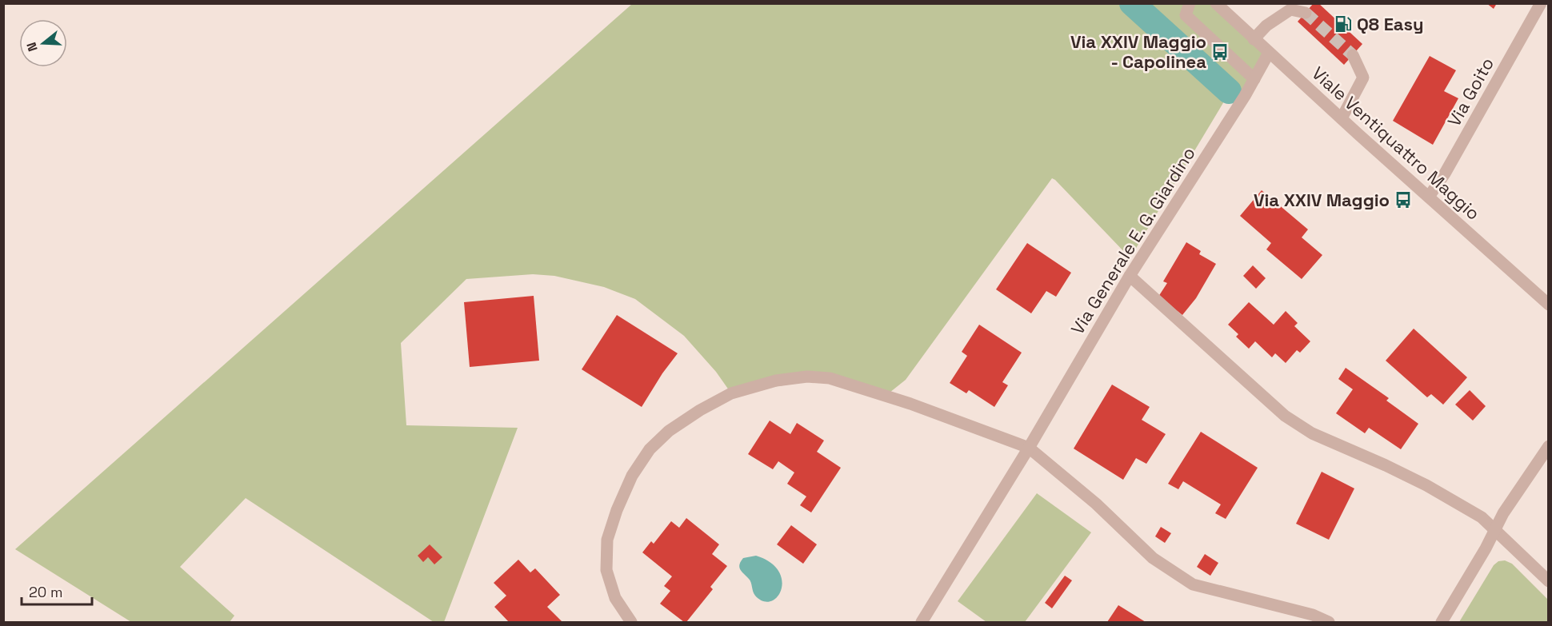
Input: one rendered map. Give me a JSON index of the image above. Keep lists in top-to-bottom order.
{
  "streets": {
    "street": ["Via Goito", "Viale Ventiquattro Maggio", "Via Generale E. G. Giardino"]
  },
  "crossings": [
    ["Via Goito", "Viale Ventiquattro Maggio"],
    ["Viale Ventiquattro Maggio", "Via Generale E. G. Giardino"]
  ],
  "places": {
    "fuel station": ["Q8 Easy"],
    "bus stop": ["Via XXIV Maggio - Capolinea", "Via XXIV Maggio"]
  },
  "scale_bar": "20 m",
  "north": "left"
}
